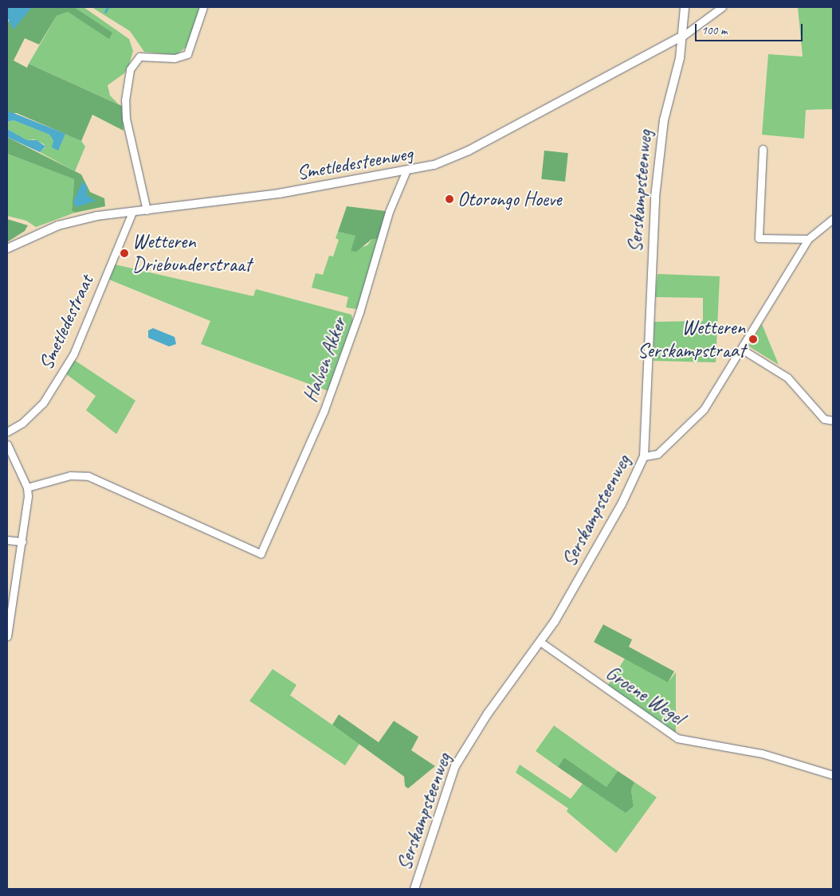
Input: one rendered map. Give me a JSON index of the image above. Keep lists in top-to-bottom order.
{
  "streets": {
    "street": [
      "Smetledesteenweg",
      "Serskampsteenweg",
      "Smetledestraat",
      "Halven Akker",
      "Groene Wegel"
    ]
  },
  "crossings": [
    ["Smetledesteenweg", "Serskampsteenweg"],
    ["Smetledesteenweg", "Smetledestraat"],
    ["Smetledesteenweg", "Halven Akker"],
    ["Serskampsteenweg", "Groene Wegel"]
  ],
  "places": ["Otorongo Hoeve", "Wetteren Driebunderstraat", "Wetteren Serskampstraat"],
  "scale_bar": "100 m"
}
